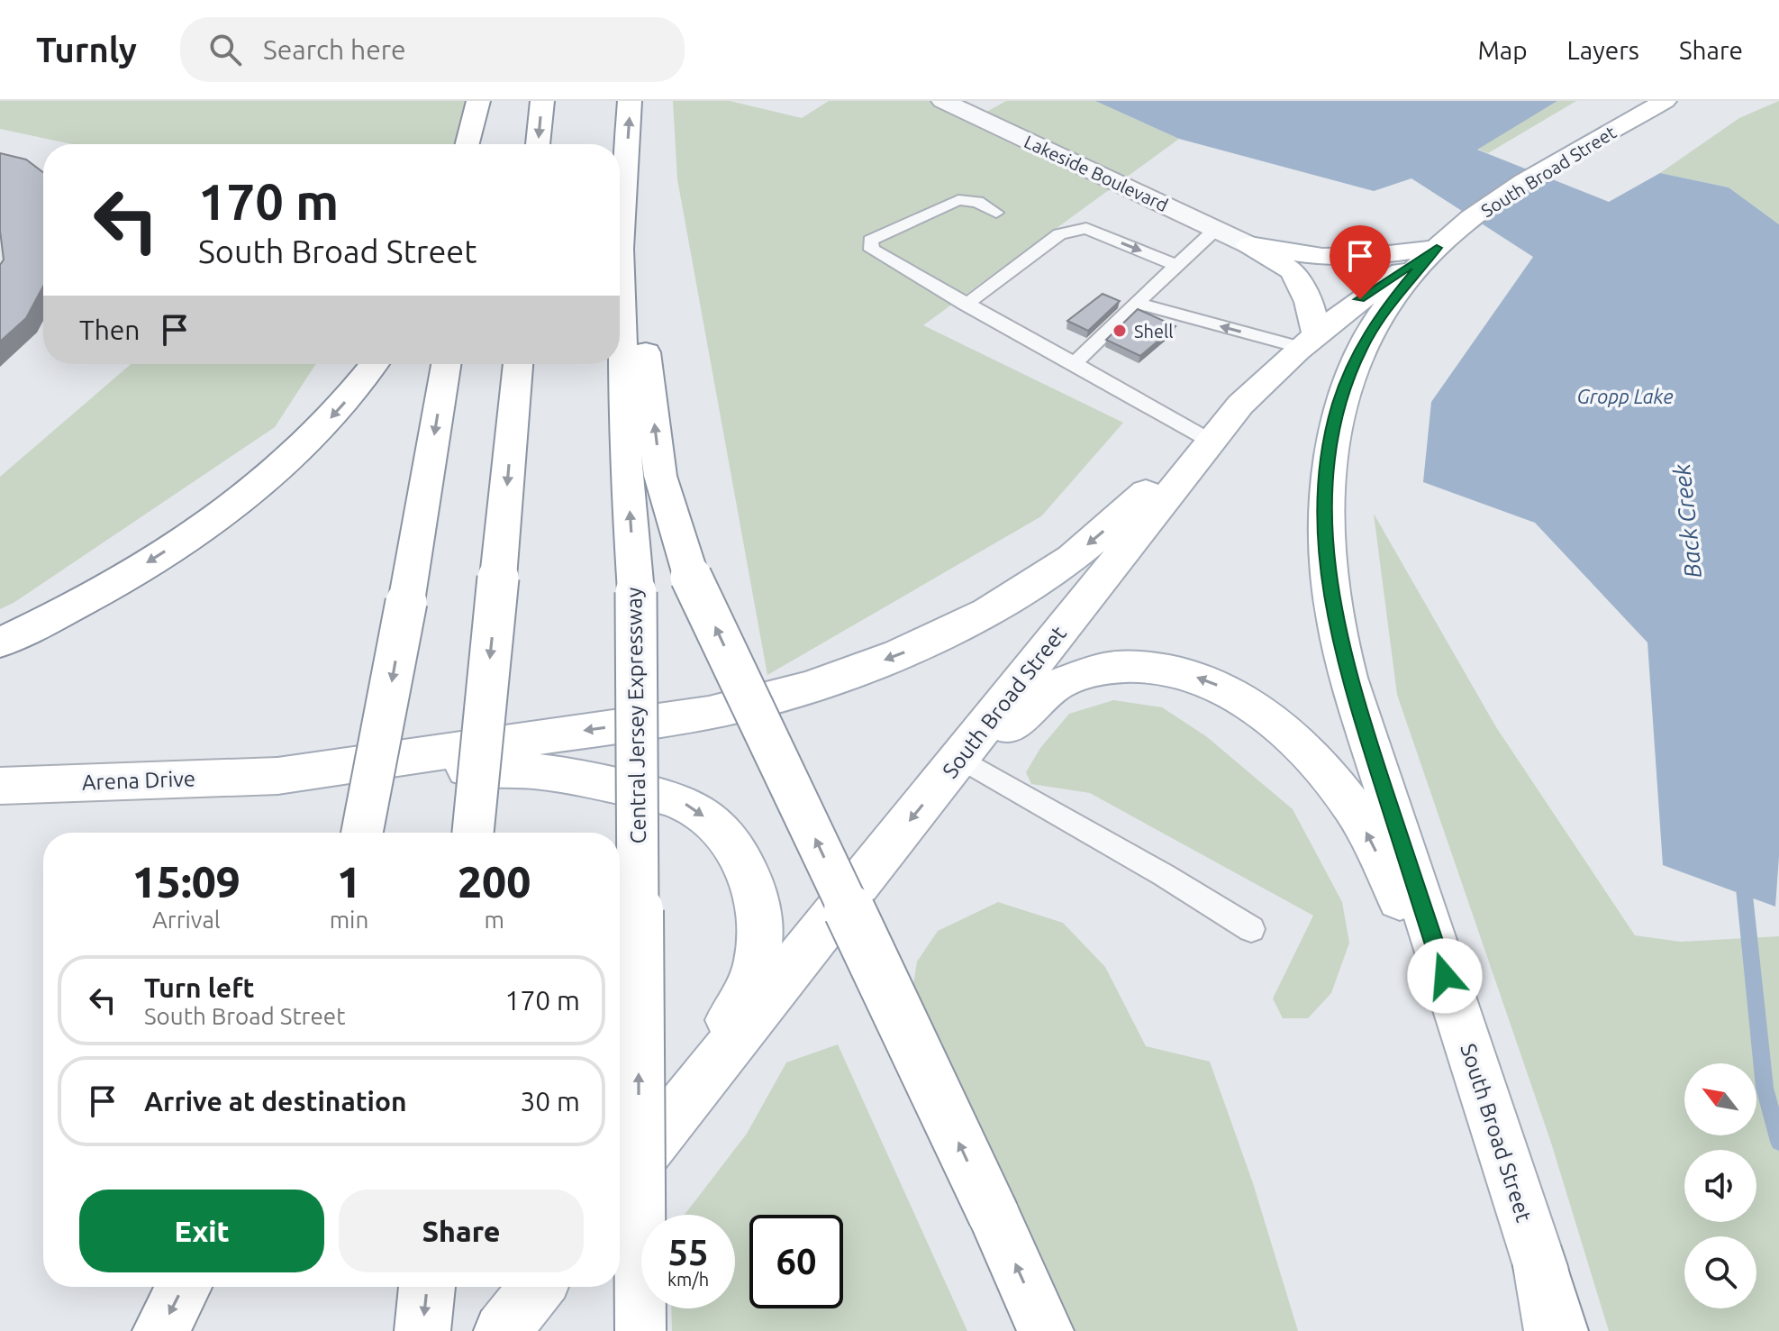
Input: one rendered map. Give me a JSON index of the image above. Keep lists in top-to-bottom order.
{
  "streets": {
    "main road": ["South Broad Street", "Central Jersey Expressway", "Arena Drive"],
    "street": ["Lakeside Boulevard"]
  },
  "water": ["Gropp Lake", "Back Creek"],
  "places": ["Shell"],
  "north": "top left",
  "page": {
    "header": "Turnly",
    "search": "Search here",
    "nav": ["Map", "Layers", "Share"],
    "turn": ["170 m", "South Broad Street"],
    "then": "Then",
    "eta": [
      "15:09",
      "Arrival",
      "1",
      "min",
      "200",
      "m"
    ],
    "list": [
      {
        "name": "Turn left",
        "note": "South Broad Street",
        "value": "170 m"
      },
      {
        "name": "Arrive at destination",
        "value": "30 m"
      }
    ],
    "buttons": ["Exit", "Share"],
    "speed": "55 km/h",
    "limit": "60"
  }
}
